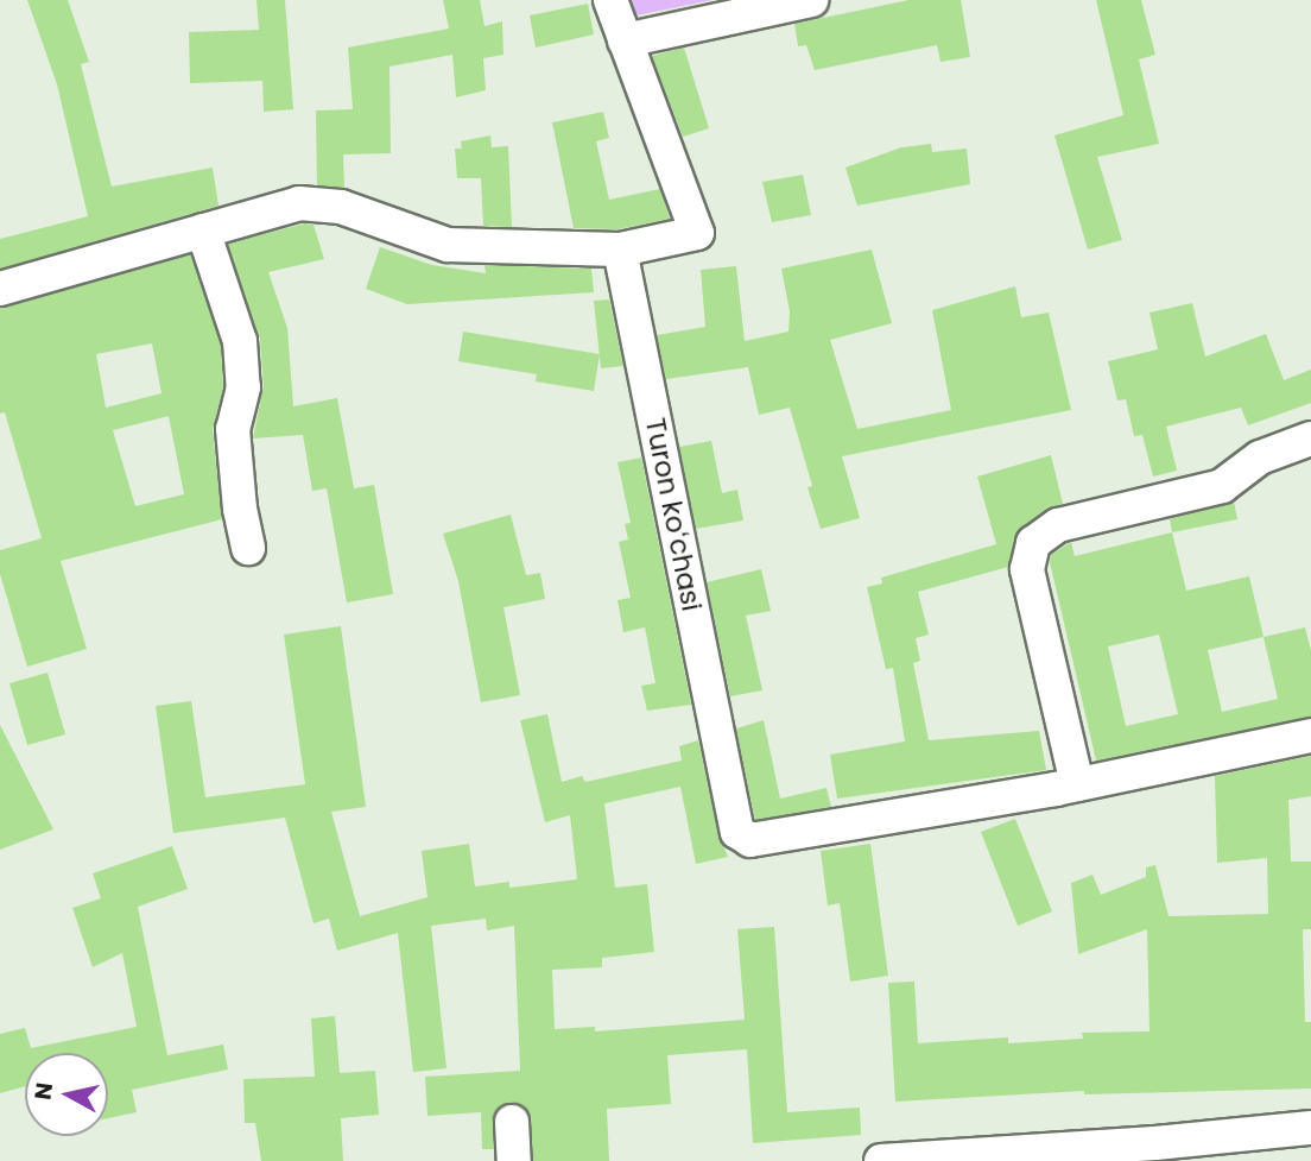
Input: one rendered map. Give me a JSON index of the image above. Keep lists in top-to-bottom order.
{
  "streets": {
    "street": ["Turon koʻchasi"]
  },
  "north": "left"
}
